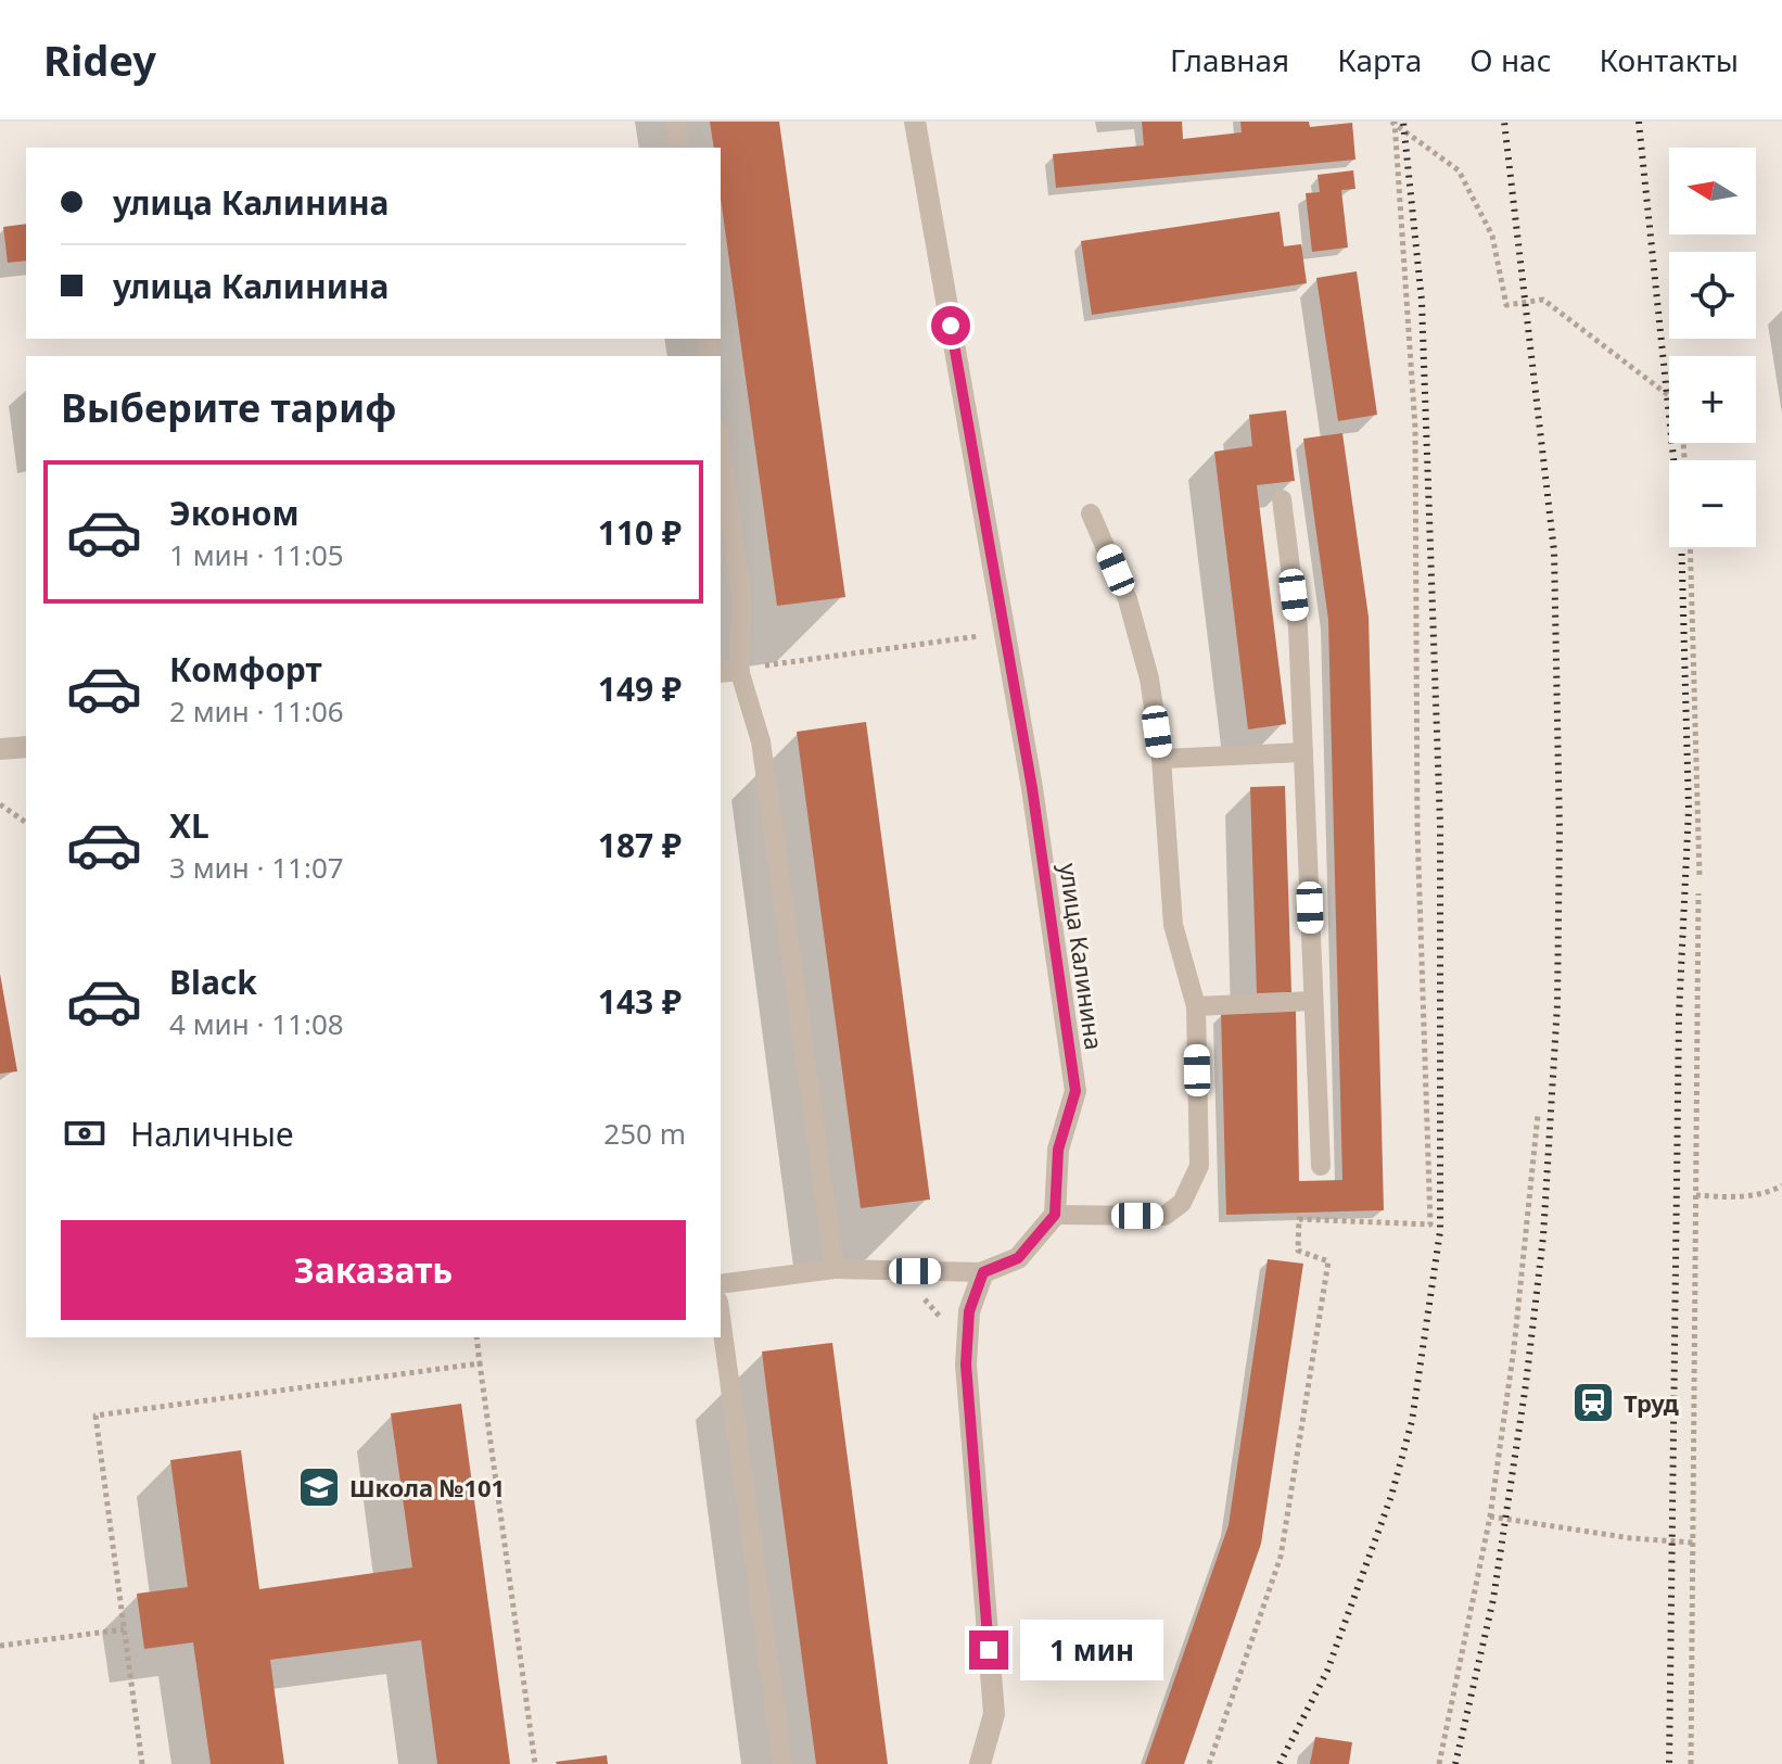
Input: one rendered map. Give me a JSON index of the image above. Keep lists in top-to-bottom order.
{
  "streets": {
    "street": ["улица Калинина"]
  },
  "places": {
    "station": ["Труд"],
    "school or university": ["Школа №101"]
  },
  "north": "left",
  "page": {
    "header": "Ridey",
    "nav": [
      "Главная",
      "Карта",
      "О нас",
      "Контакты"
    ],
    "map_buttons": ["+", "−"],
    "banner": ["улица Калинина", "улица Калинина"],
    "heading": "Выберите тариф",
    "list": [
      {
        "name": "Эконом",
        "note": "1 мин · 11:05",
        "value": "110 ₽"
      },
      {
        "name": "Комфорт",
        "note": "2 мин · 11:06",
        "value": "149 ₽"
      },
      {
        "name": "XL",
        "note": "3 мин · 11:07",
        "value": "187 ₽"
      },
      {
        "name": "Black",
        "note": "4 мин · 11:08",
        "value": "143 ₽"
      }
    ],
    "pay": ["Наличные", "250 m"],
    "buttons": "Заказать",
    "bubble": "1 мин"
  }
}
